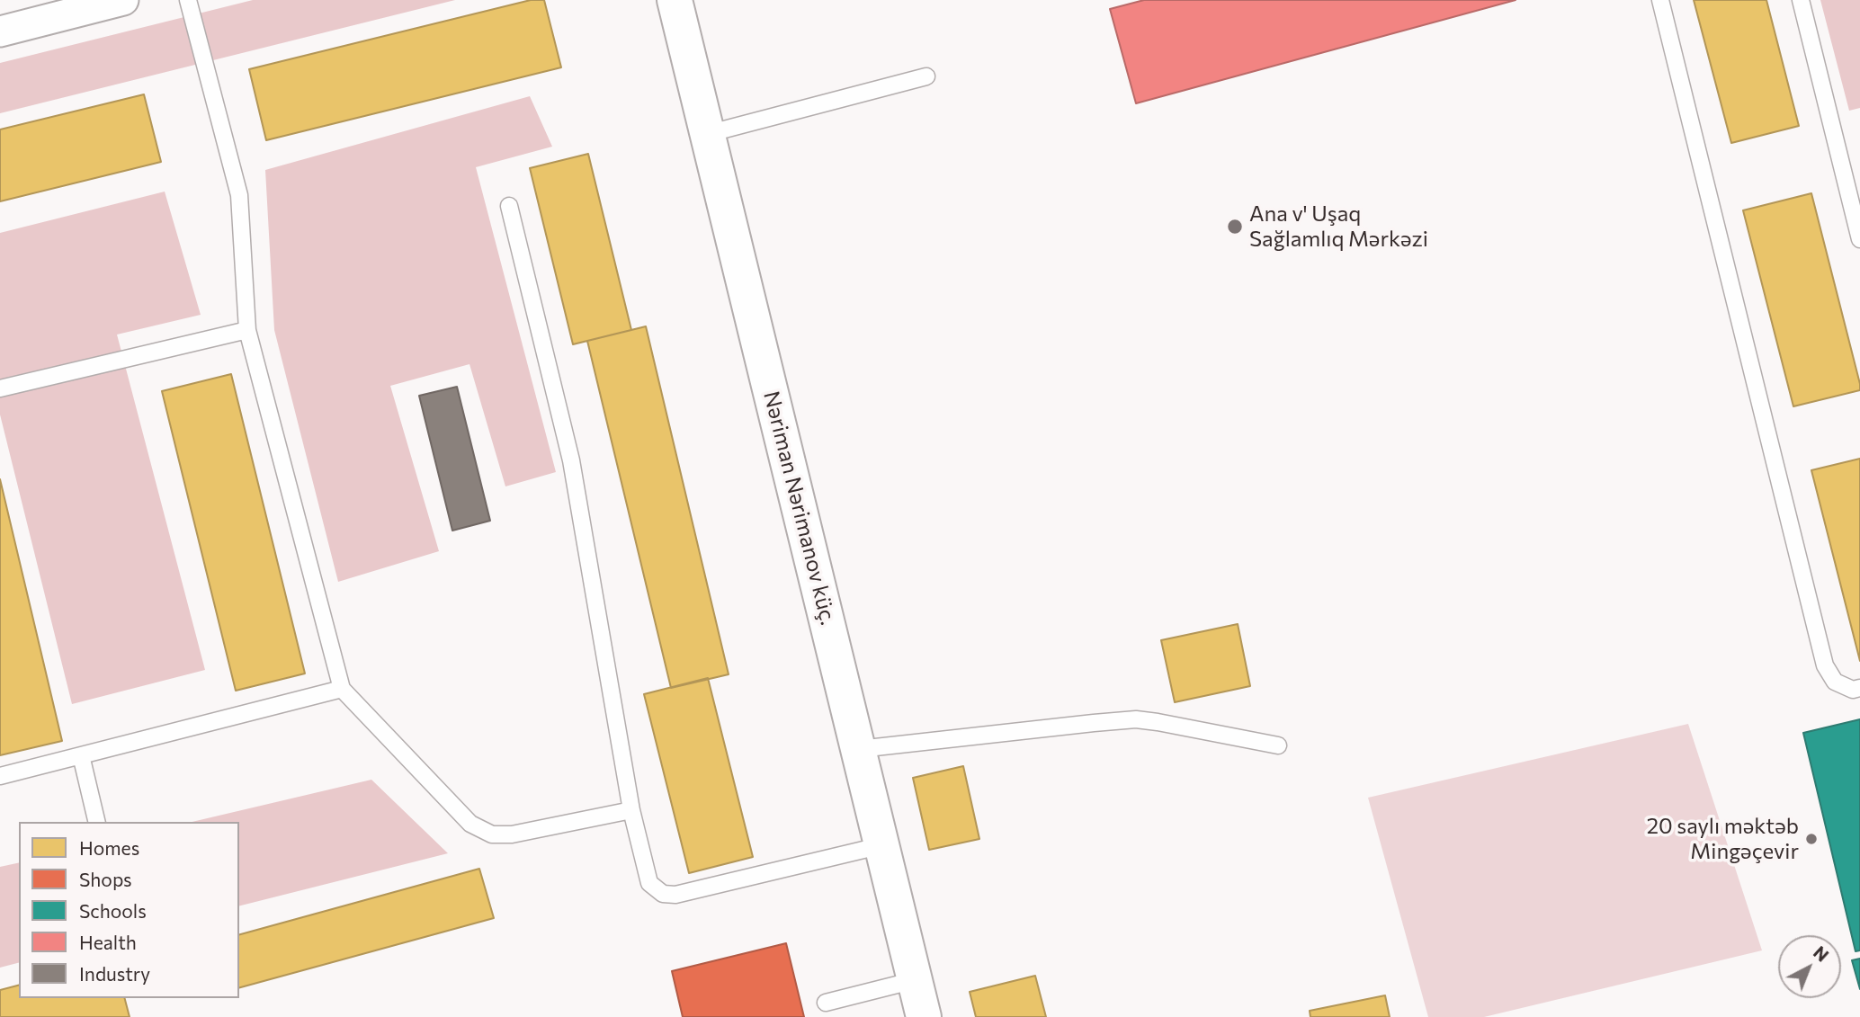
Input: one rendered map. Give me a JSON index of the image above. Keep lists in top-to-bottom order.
{
  "streets": {
    "street": ["Nəriman Nərimanov küç."]
  },
  "places": ["Ana v' Uşaq Sağlamlıq Mərkəzi", "20 saylı məktəb Mingəçevir"],
  "legend": [
    "Homes",
    "Shops",
    "Schools",
    "Health",
    "Industry"
  ],
  "north": "top right"
}
